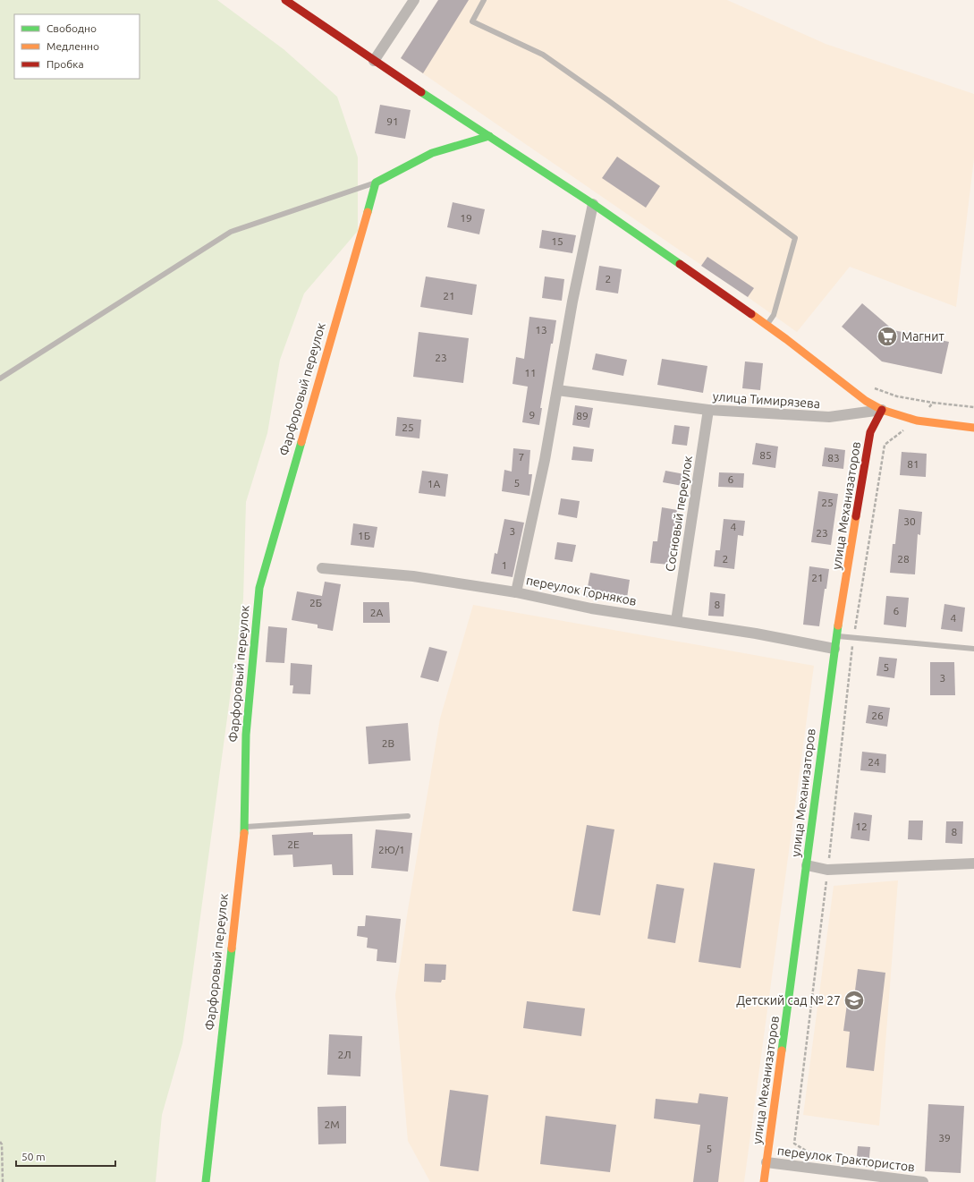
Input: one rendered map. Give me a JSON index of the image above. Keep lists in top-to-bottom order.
{
  "streets": {
    "street": [
      "Фарфоровый переулок",
      "улица Тимирязева",
      "улица Механизаторов",
      "Сосновый переулок",
      "переулок Горняков",
      "переулок Трактористов"
    ]
  },
  "crossings": [
    ["улица Тимирязева", "улица Механизаторов"],
    ["улица Тимирязева", "Сосновый переулок"],
    ["улица Механизаторов", "переулок Горняков"],
    ["улица Механизаторов", "переулок Трактористов"],
    ["Сосновый переулок", "переулок Горняков"]
  ],
  "places": {
    "supermarket": ["Магнит"],
    "school or university": ["Детский сад № 27"]
  },
  "house_numbers": [
    "91",
    "19",
    "15",
    "2",
    "21",
    "13",
    "23",
    "11",
    "9",
    "89",
    "25",
    "85",
    "7",
    "83",
    "81",
    "6",
    "5",
    "1А",
    "25",
    "30",
    "4",
    "3",
    "23",
    "1Б",
    "2",
    "28",
    "1",
    "21",
    "2Б",
    "8",
    "6",
    "2А",
    "4",
    "5",
    "3",
    "26",
    "2В",
    "24",
    "12",
    "8",
    "2Е",
    "2Ю/1",
    "2Л",
    "2М",
    "39",
    "5"
  ],
  "legend": ["Свободно", "Медленно", "Пробка"],
  "scale_bar": "50 m"
}
